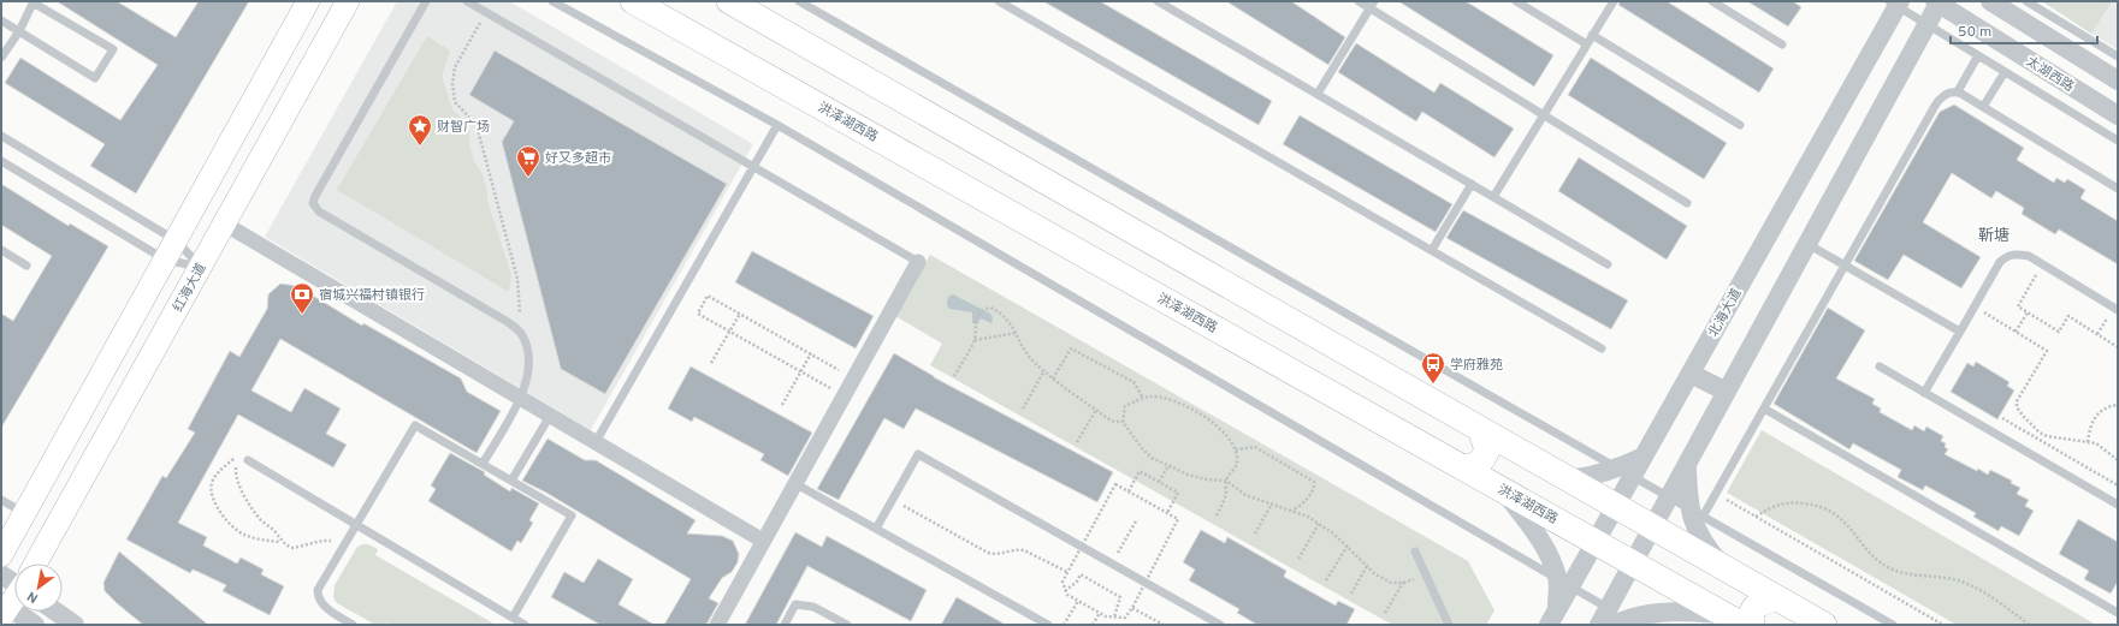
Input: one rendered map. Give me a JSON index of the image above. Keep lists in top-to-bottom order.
{
  "streets": {
    "main road": ["洪泽湖西路", "红海大道"],
    "street": ["太湖西路", "北海大道"]
  },
  "crossings": [
    ["洪泽湖西路", "北海大道"]
  ],
  "districts": ["靳塘"],
  "places": {
    "place": ["财智广场"],
    "supermarket": ["好又多超市"],
    "bank": ["宿城兴福村镇银行"],
    "bus stop": ["学府雅苑"]
  },
  "scale_bar": "50 m",
  "north": "bottom left"
}
